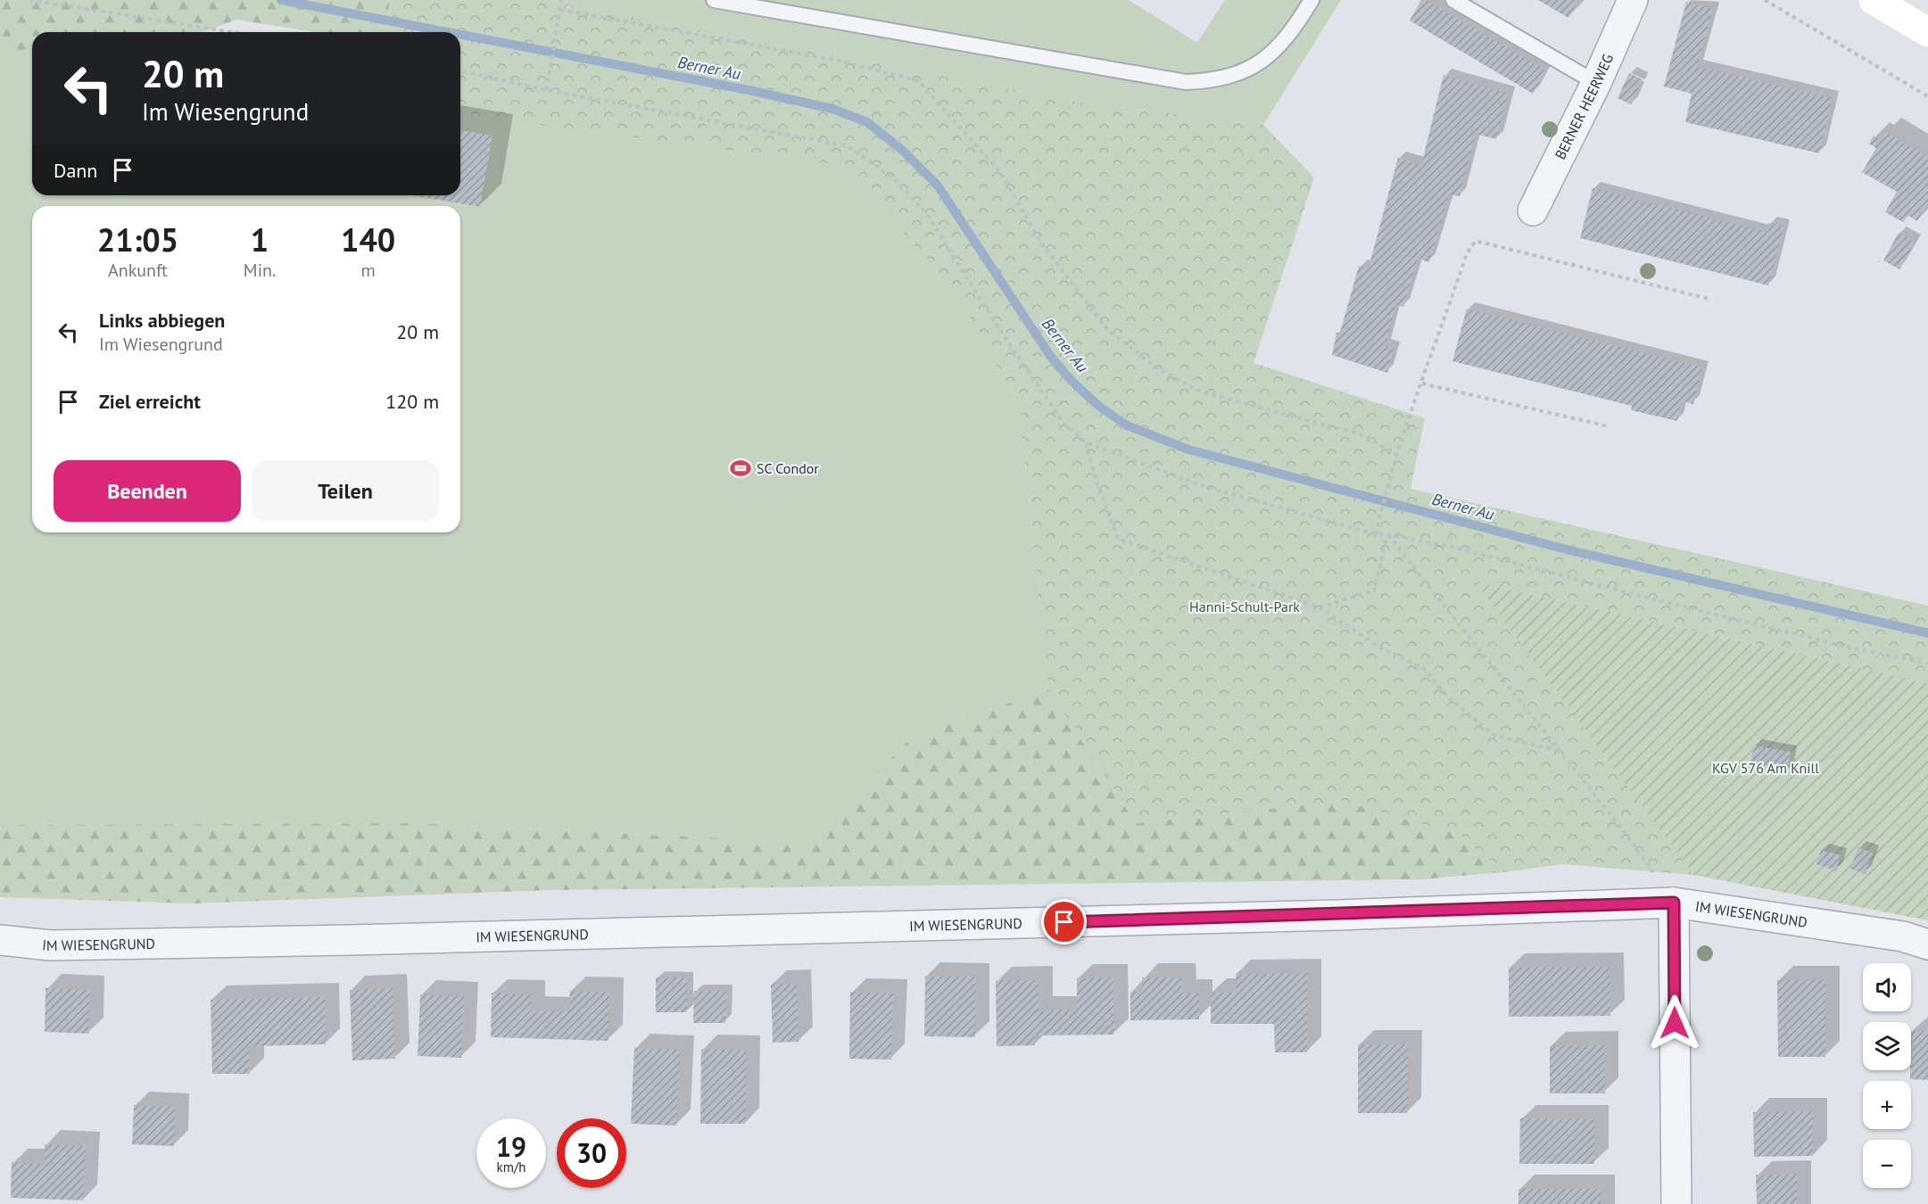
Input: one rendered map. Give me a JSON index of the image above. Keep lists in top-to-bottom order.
{
  "streets": {
    "street": ["BERNER HEERWEG", "IM WIESENGRUND"]
  },
  "water": ["Berner Au"],
  "parks": ["Hanni-Schult-Park", "KGV 576 Am Knill"],
  "places": {
    "sports": ["SC Condor"]
  },
  "page": {
    "turn": ["20 m", "Im Wiesengrund"],
    "then": "Dann",
    "eta": [
      "21:05",
      "Ankunft",
      "1",
      "Min.",
      "140",
      "m"
    ],
    "list": [
      {
        "name": "Links abbiegen",
        "note": "Im Wiesengrund",
        "value": "20 m"
      },
      {
        "name": "Ziel erreicht",
        "value": "120 m"
      }
    ],
    "buttons": ["Beenden", "Teilen"],
    "map_buttons": ["+", "−"],
    "speed": "19 km/h",
    "limit": "30"
  }
}
